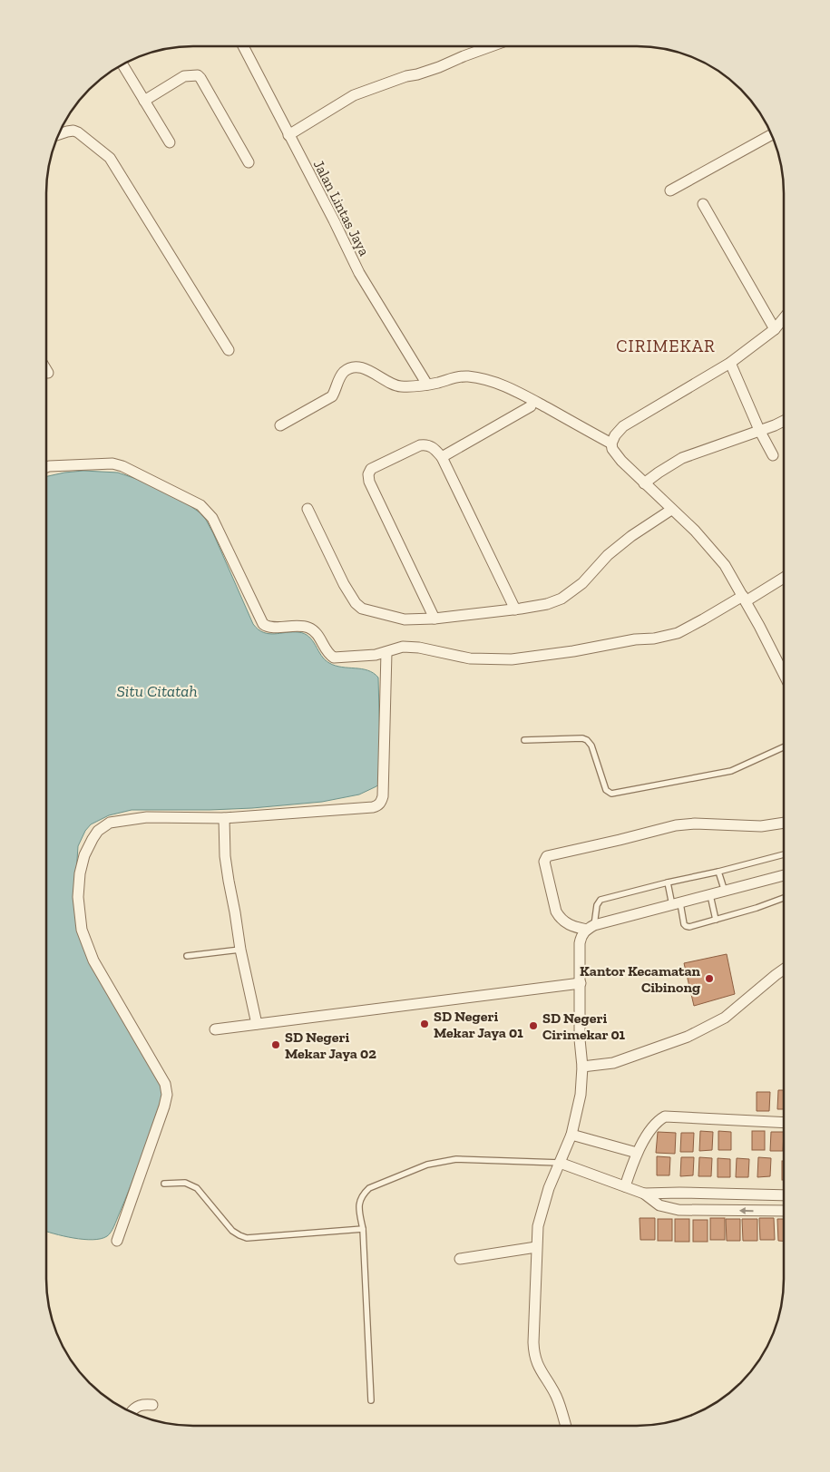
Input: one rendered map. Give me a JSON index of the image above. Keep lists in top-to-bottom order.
{
  "streets": {
    "street": ["Jalan Lintas Jaya"]
  },
  "districts": ["CIRIMEKAR"],
  "water": ["Situ Citatah"],
  "places": [
    "Kantor Kecamatan Cibinong",
    "SD Negeri Mekar Jaya 01",
    "SD Negeri Cirimekar 01",
    "SD Negeri Mekar Jaya 02"
  ]
}
